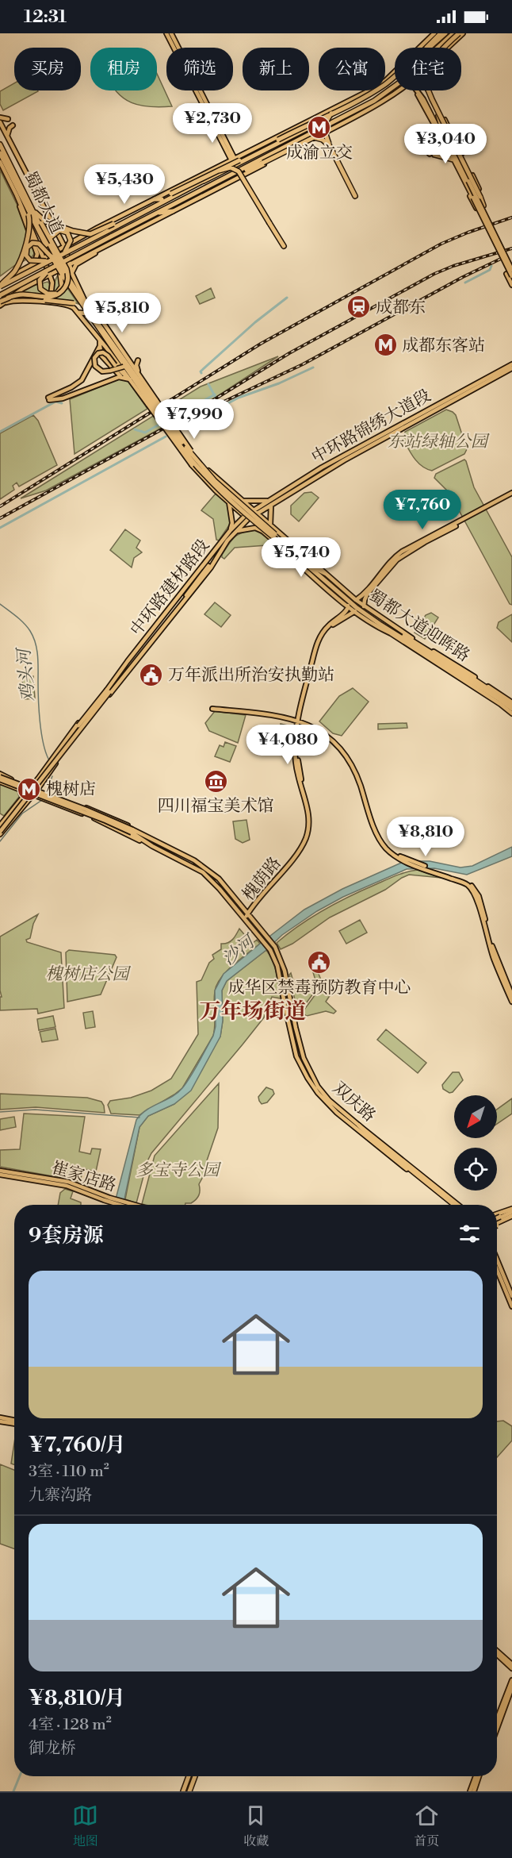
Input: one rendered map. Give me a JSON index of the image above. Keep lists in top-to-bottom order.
{
  "streets": {
    "highway": ["蜀都大道", "蜀都大道迎晖路"],
    "main road": [
      "中环路锦绣大道段",
      "中环路建材路段",
      "槐荫路",
      "双庆路",
      "崔家店路"
    ]
  },
  "crossings": [
    ["蜀都大道", "蜀都大道迎晖路"],
    ["中环路锦绣大道段", "中环路建材路段"],
    ["中环路锦绣大道段", "蜀都大道迎晖路"],
    ["中环路建材路段", "蜀都大道迎晖路"],
    ["蜀都大道迎晖路", "槐荫路"],
    ["槐荫路", "双庆路"]
  ],
  "districts": ["万年场街道"],
  "water": ["鸡头河", "沙河"],
  "parks": ["东站绿轴公园", "槐树店公园", "多宝寺公园"],
  "places": {
    "metro station": ["成渝立交", "成都东客站", "槐树店"],
    "station": ["成都东"],
    "public building": ["万年派出所治安执勤站", "成华区禁毒预防教育中心"],
    "museum": ["四川福宝美术馆"]
  },
  "north": "bottom left",
  "page": {
    "status": "12:31",
    "chip": [
      "买房",
      "租房",
      "筛选",
      "新上",
      "公寓",
      "住宅"
    ],
    "price": [
      "¥2,730",
      "¥3,040",
      "¥5,430",
      "¥5,810",
      "¥7,990",
      "¥7,760",
      "¥5,740",
      "¥4,080",
      "¥8,810"
    ],
    "heading": "9套房源",
    "list": [
      {
        "name": "¥7,760/月",
        "note": "3室 · 110 m² · 九寨沟路"
      },
      {
        "name": "¥8,810/月",
        "note": "4室 · 128 m² · 御龙桥"
      }
    ],
    "tabs": ["地图", "收藏", "首页"]
  }
}
